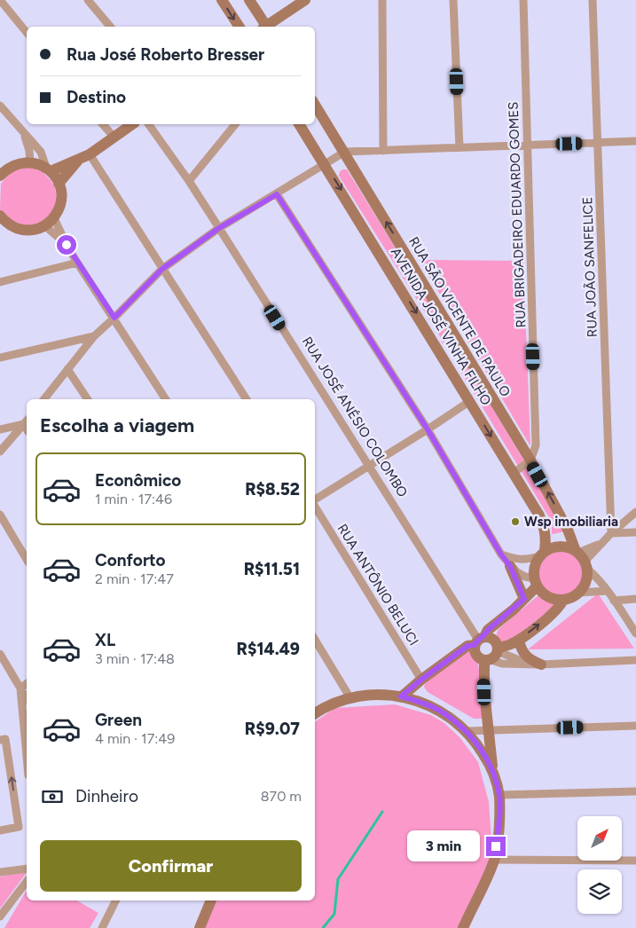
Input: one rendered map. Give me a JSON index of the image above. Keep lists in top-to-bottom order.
{
  "streets": {
    "street": [
      "RUA BRIGADEIRO EDUARDO GOMES",
      "RUA JOÃO SANFELICE",
      "RUA SÃO VICENTE DE PAULO",
      "AVENIDA JOSÉ VINHA FILHO",
      "RUA JOSÉ ANÉSIO COLOMBO",
      "RUA ANTÔNIO BELUCI"
    ]
  },
  "crossings": [
    ["RUA BRIGADEIRO EDUARDO GOMES", "RUA SÃO VICENTE DE PAULO"],
    ["RUA SÃO VICENTE DE PAULO", "AVENIDA JOSÉ VINHA FILHO"]
  ],
  "places": ["Wsp imobiliaria"],
  "north": "top right",
  "page": {
    "banner": ["Rua José Roberto Bresser", "Destino"],
    "heading": "Escolha a viagem",
    "list": [
      {
        "name": "Econômico",
        "note": "1 min · 17:46",
        "value": "R$8.52"
      },
      {
        "name": "Conforto",
        "note": "2 min · 17:47",
        "value": "R$11.51"
      },
      {
        "name": "XL",
        "note": "3 min · 17:48",
        "value": "R$14.49"
      },
      {
        "name": "Green",
        "note": "4 min · 17:49",
        "value": "R$9.07"
      }
    ],
    "pay": ["Dinheiro", "870 m"],
    "bubble": "3 min",
    "buttons": "Confirmar"
  }
}
